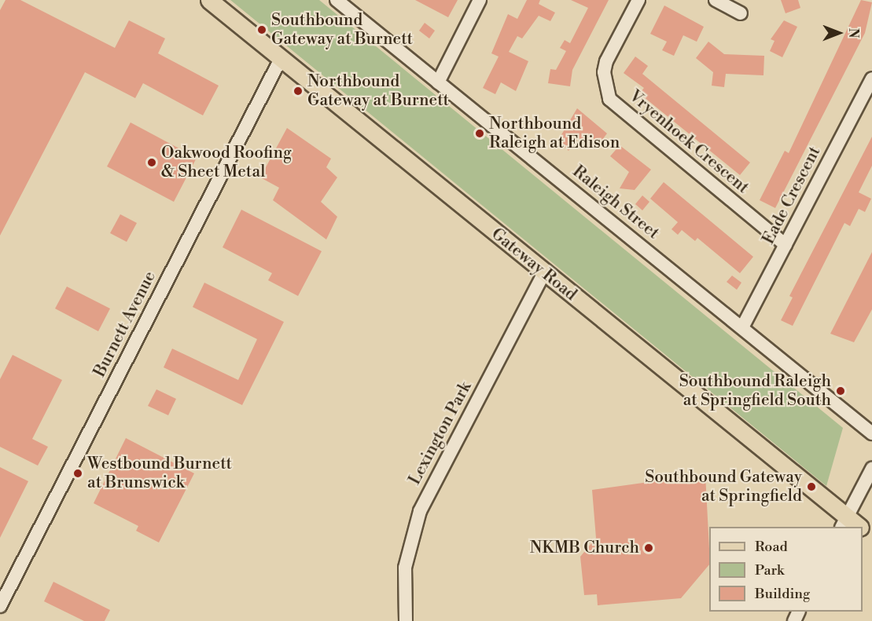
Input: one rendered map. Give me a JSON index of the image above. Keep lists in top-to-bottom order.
{
  "streets": {
    "main road": ["Gateway Road"],
    "street": [
      "Vryenhoek Crescent",
      "Eade Crescent",
      "Raleigh Street",
      "Burnett Avenue",
      "Lexington Park"
    ]
  },
  "crossings": [
    ["Vryenhoek Crescent", "Eade Crescent"],
    ["Eade Crescent", "Raleigh Street"],
    ["Gateway Road", "Burnett Avenue"],
    ["Gateway Road", "Lexington Park"]
  ],
  "places": [
    "Southbound Gateway at Burnett",
    "Northbound Gateway at Burnett",
    "Northbound Raleigh at Edison",
    "Oakwood Roofing & Sheet Metal",
    "Southbound Raleigh at Springfield South",
    "Westbound Burnett at Brunswick",
    "Southbound Gateway at Springfield",
    "NKMB Church"
  ],
  "legend": ["Road", "Park", "Building"],
  "north": "right"
}
